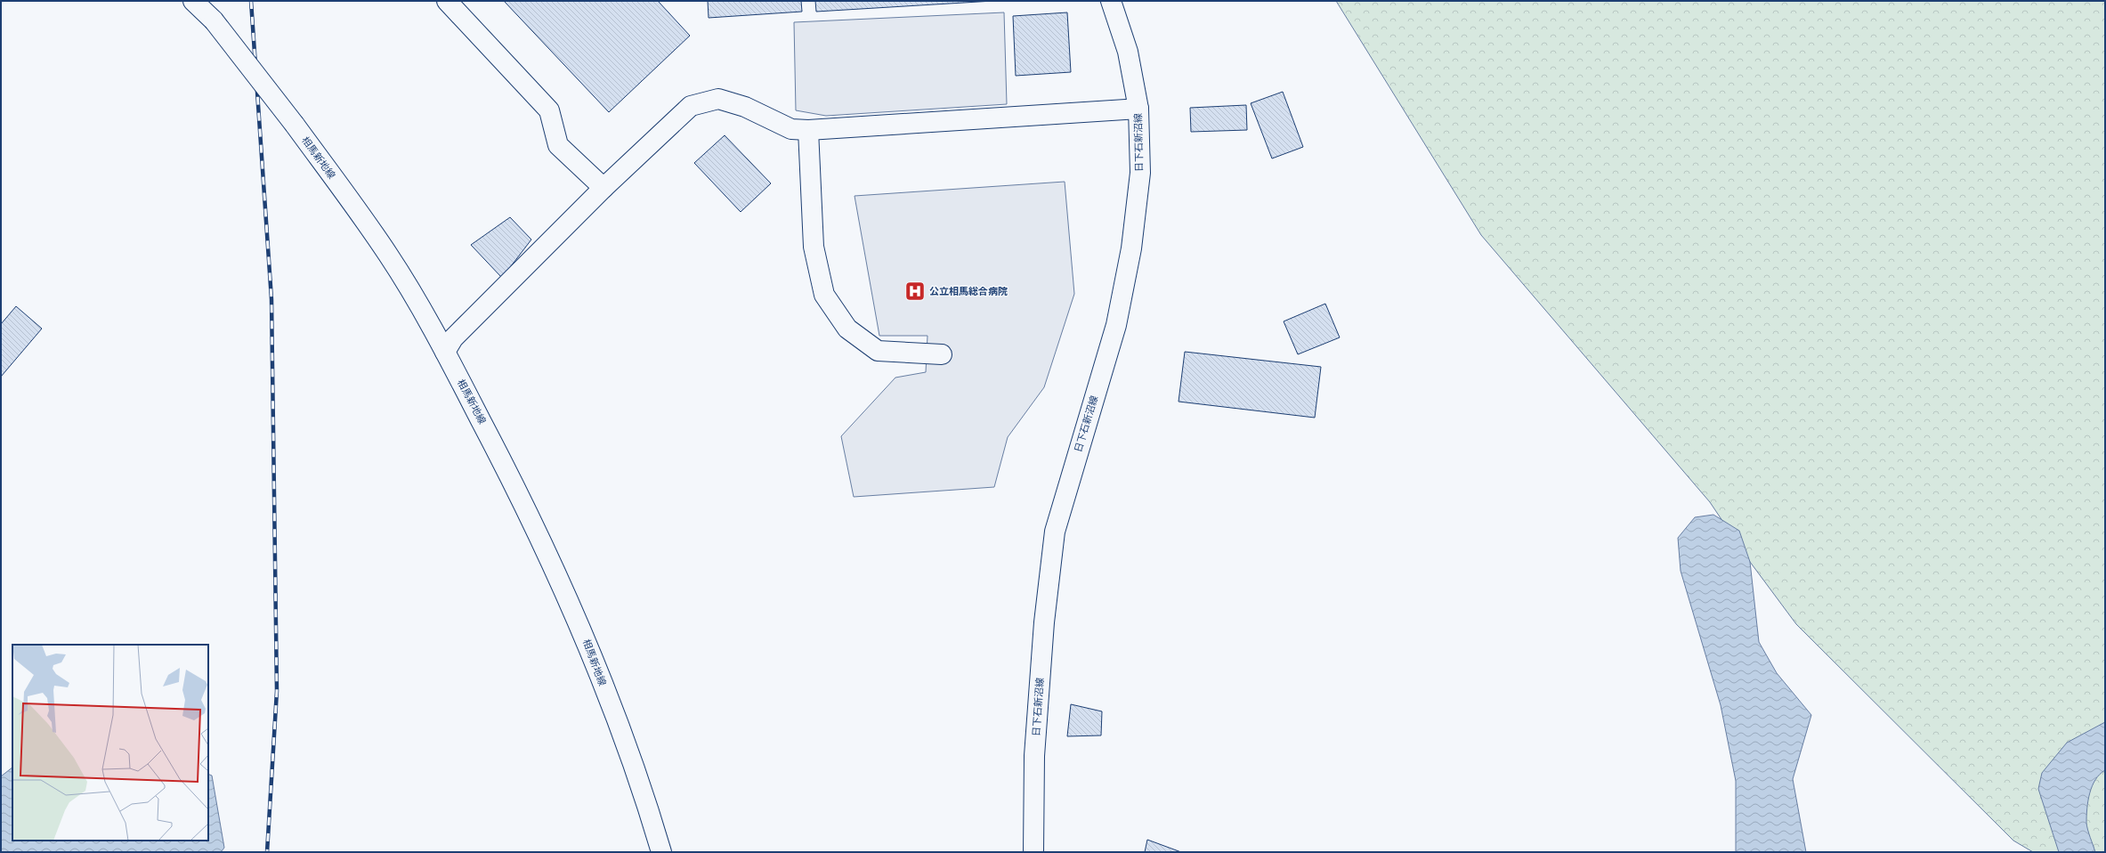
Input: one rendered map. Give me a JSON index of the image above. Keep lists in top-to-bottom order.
{
  "streets": {
    "main road": ["日下石新沼線", "相馬新地線"]
  },
  "places": {
    "hospital": ["公立相馬総合病院"]
  }
}
